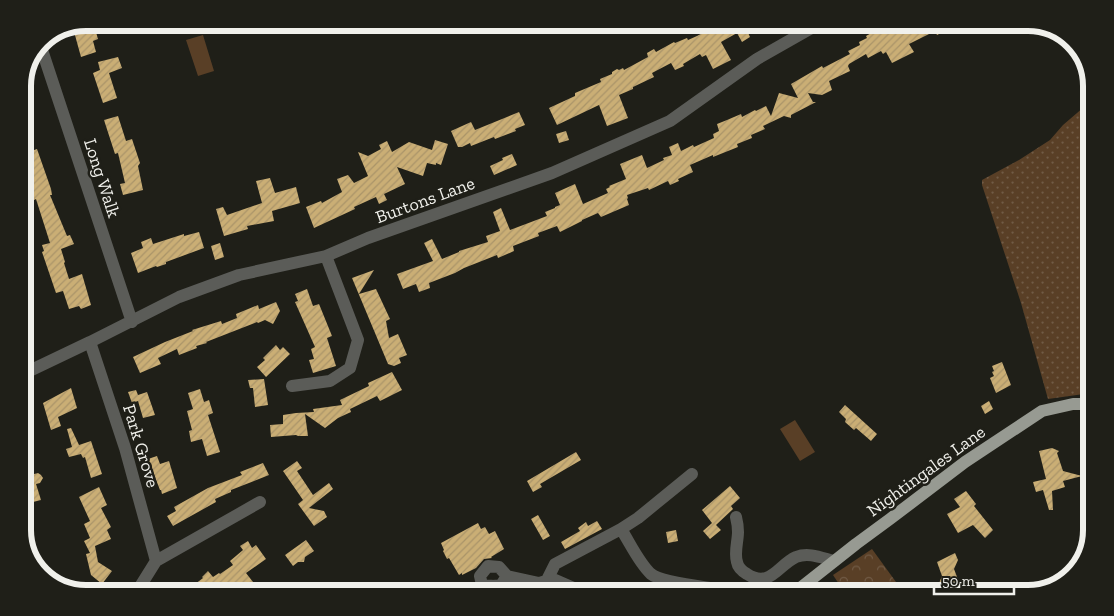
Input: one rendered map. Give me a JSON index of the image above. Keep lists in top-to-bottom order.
{
  "streets": {
    "main road": ["Nightingales Lane"],
    "street": ["Long Walk", "Burtons Lane", "Park Grove"]
  },
  "crossings": [
    ["Long Walk", "Burtons Lane"],
    ["Burtons Lane", "Park Grove"]
  ],
  "scale_bar": "50 m"
}
